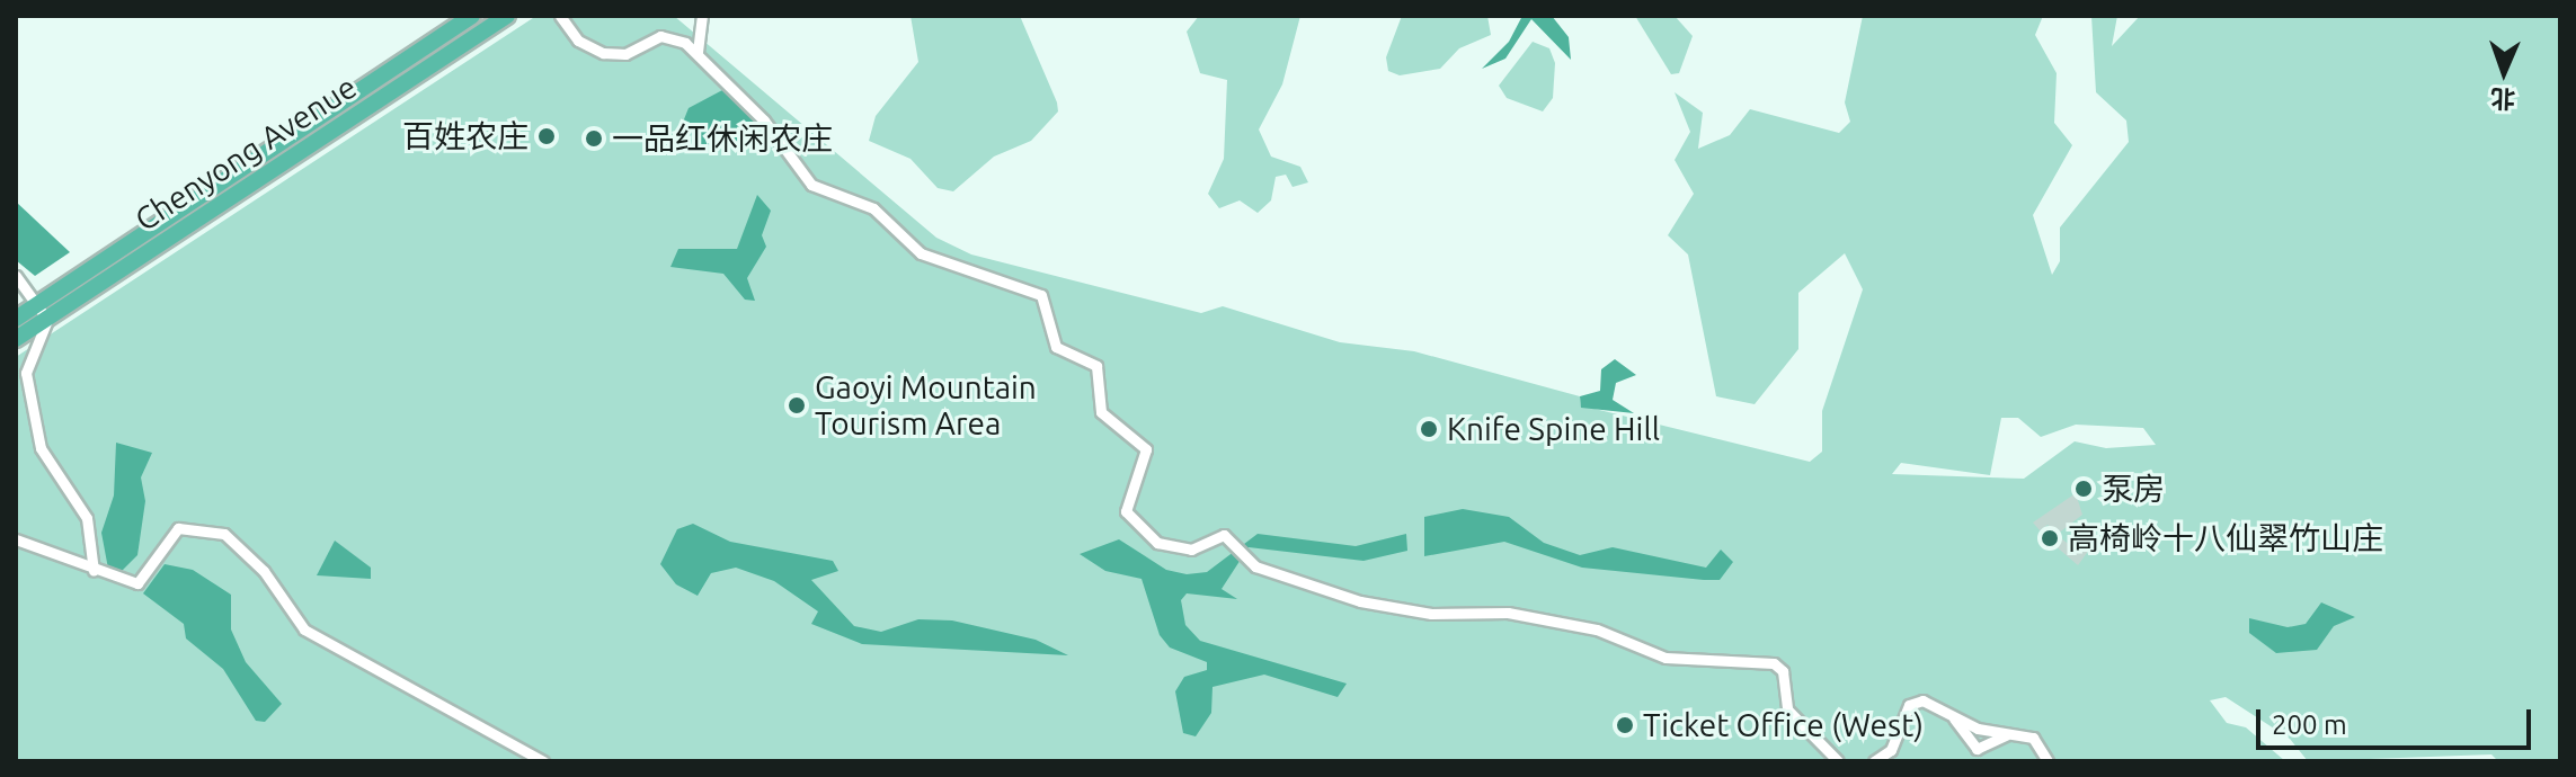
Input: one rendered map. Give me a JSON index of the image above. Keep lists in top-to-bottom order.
{
  "streets": {
    "highway": ["Chenyong Avenue"]
  },
  "places": [
    "百姓农庄",
    "一品红休闲农庄",
    "Gaoyi Mountain Tourism Area",
    "Knife Spine Hill",
    "泵房",
    "高椅岭十八仙翠竹山庄",
    "Ticket Office (West)"
  ],
  "scale_bar": "200 m",
  "north": "bottom"
}
